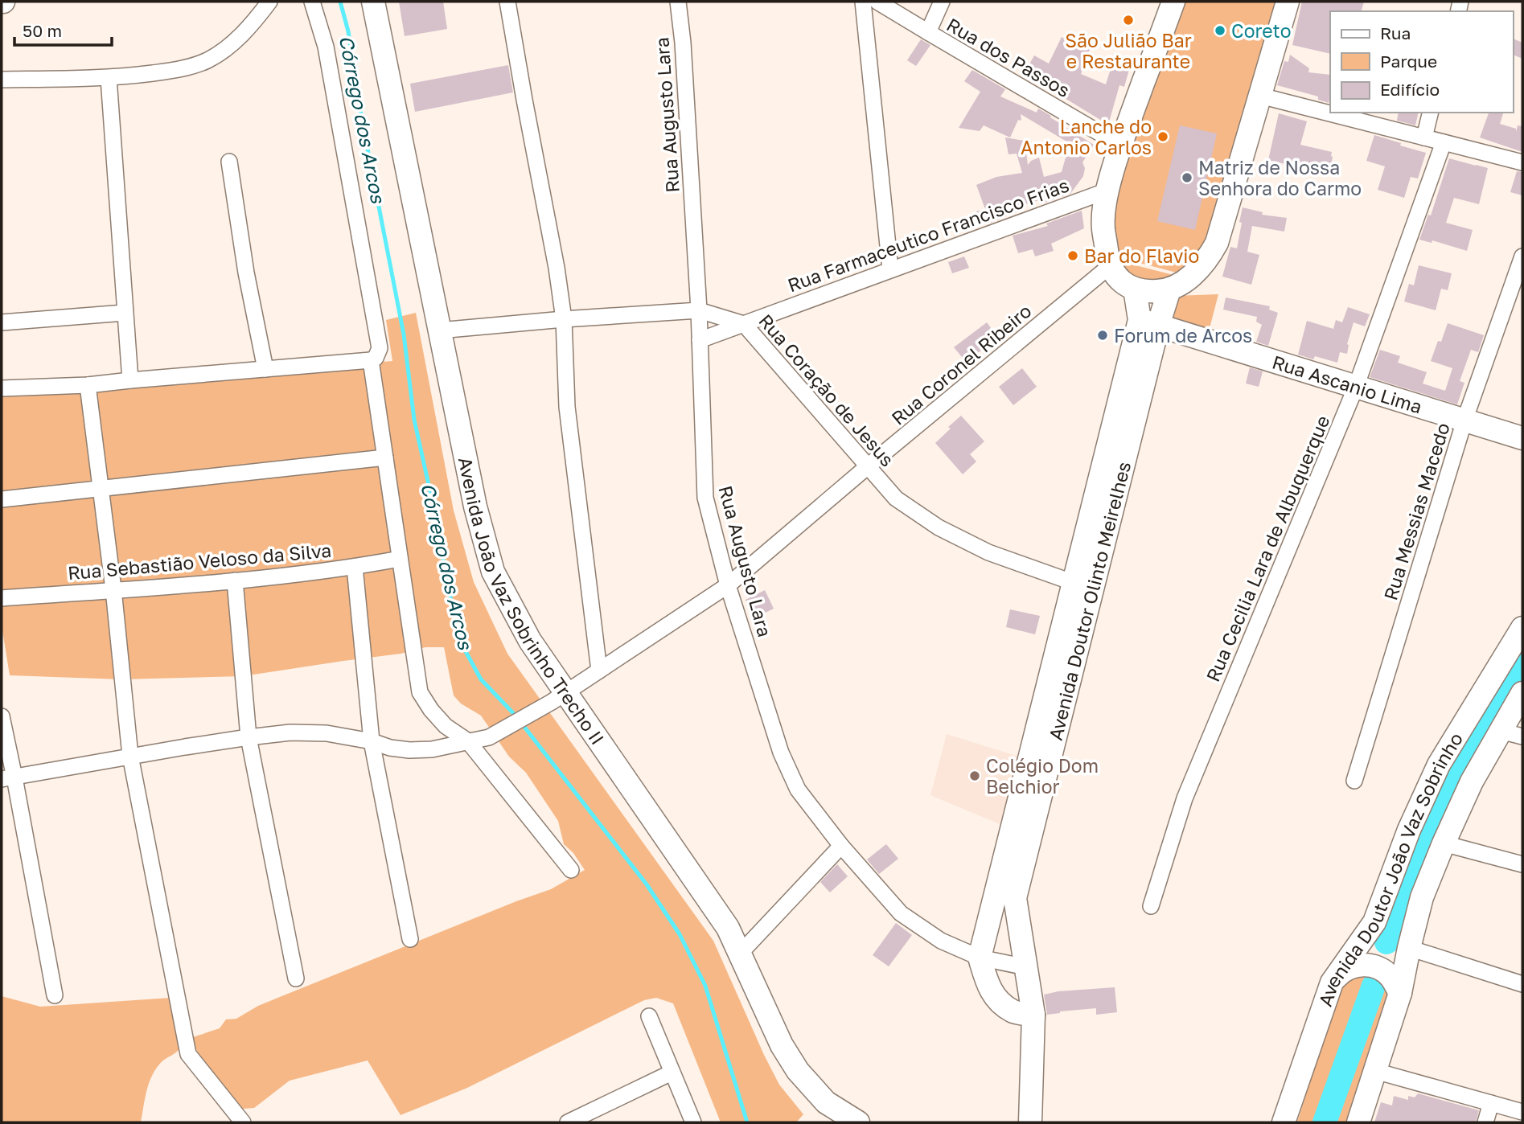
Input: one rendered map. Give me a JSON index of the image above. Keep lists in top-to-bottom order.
{
  "streets": {
    "street": [
      "Rua dos Passos",
      "Rua Augusto Lara",
      "Rua Farmaceutico Francisco Frias",
      "Rua Coronel Ribeiro",
      "Rua Ascanio Lima",
      "Rua Coração de Jesus",
      "Rua Messias Macedo",
      "Rua Cecilia Lara de Albuquerque",
      "Rua Sebastião Veloso da Silva",
      "Avenida João Vaz Sobrinho Trecho II",
      "Avenida Doutor Olinto Meirelhes",
      "Avenida Doutor João Vaz Sobrinho"
    ]
  },
  "crossings": [
    ["Rua Augusto Lara", "Rua Farmaceutico Francisco Frias"],
    ["Rua Augusto Lara", "Rua Coronel Ribeiro"],
    ["Rua Augusto Lara", "Rua Coração de Jesus"],
    ["Rua Augusto Lara", "Avenida Doutor Olinto Meirelhes"],
    ["Rua Farmaceutico Francisco Frias", "Rua Coração de Jesus"],
    ["Rua Coronel Ribeiro", "Rua Coração de Jesus"],
    ["Rua Coronel Ribeiro", "Avenida João Vaz Sobrinho Trecho II"],
    ["Rua Ascanio Lima", "Rua Messias Macedo"],
    ["Rua Ascanio Lima", "Rua Cecilia Lara de Albuquerque"],
    ["Rua Ascanio Lima", "Avenida Doutor Olinto Meirelhes"],
    ["Rua Coração de Jesus", "Avenida João Vaz Sobrinho Trecho II"],
    ["Rua Coração de Jesus", "Avenida Doutor Olinto Meirelhes"]
  ],
  "water": ["Córrego dos Arcos"],
  "places": [
    "São Julião Bar e Restaurante",
    "Coreto",
    "Lanche do Antonio Carlos",
    "Matriz de Nossa Senhora do Carmo",
    "Bar do Flavio",
    "Forum de Arcos",
    "Colégio Dom Belchior"
  ],
  "legend": ["Rua", "Parque", "Edifício"],
  "scale_bar": "50 m"
}
